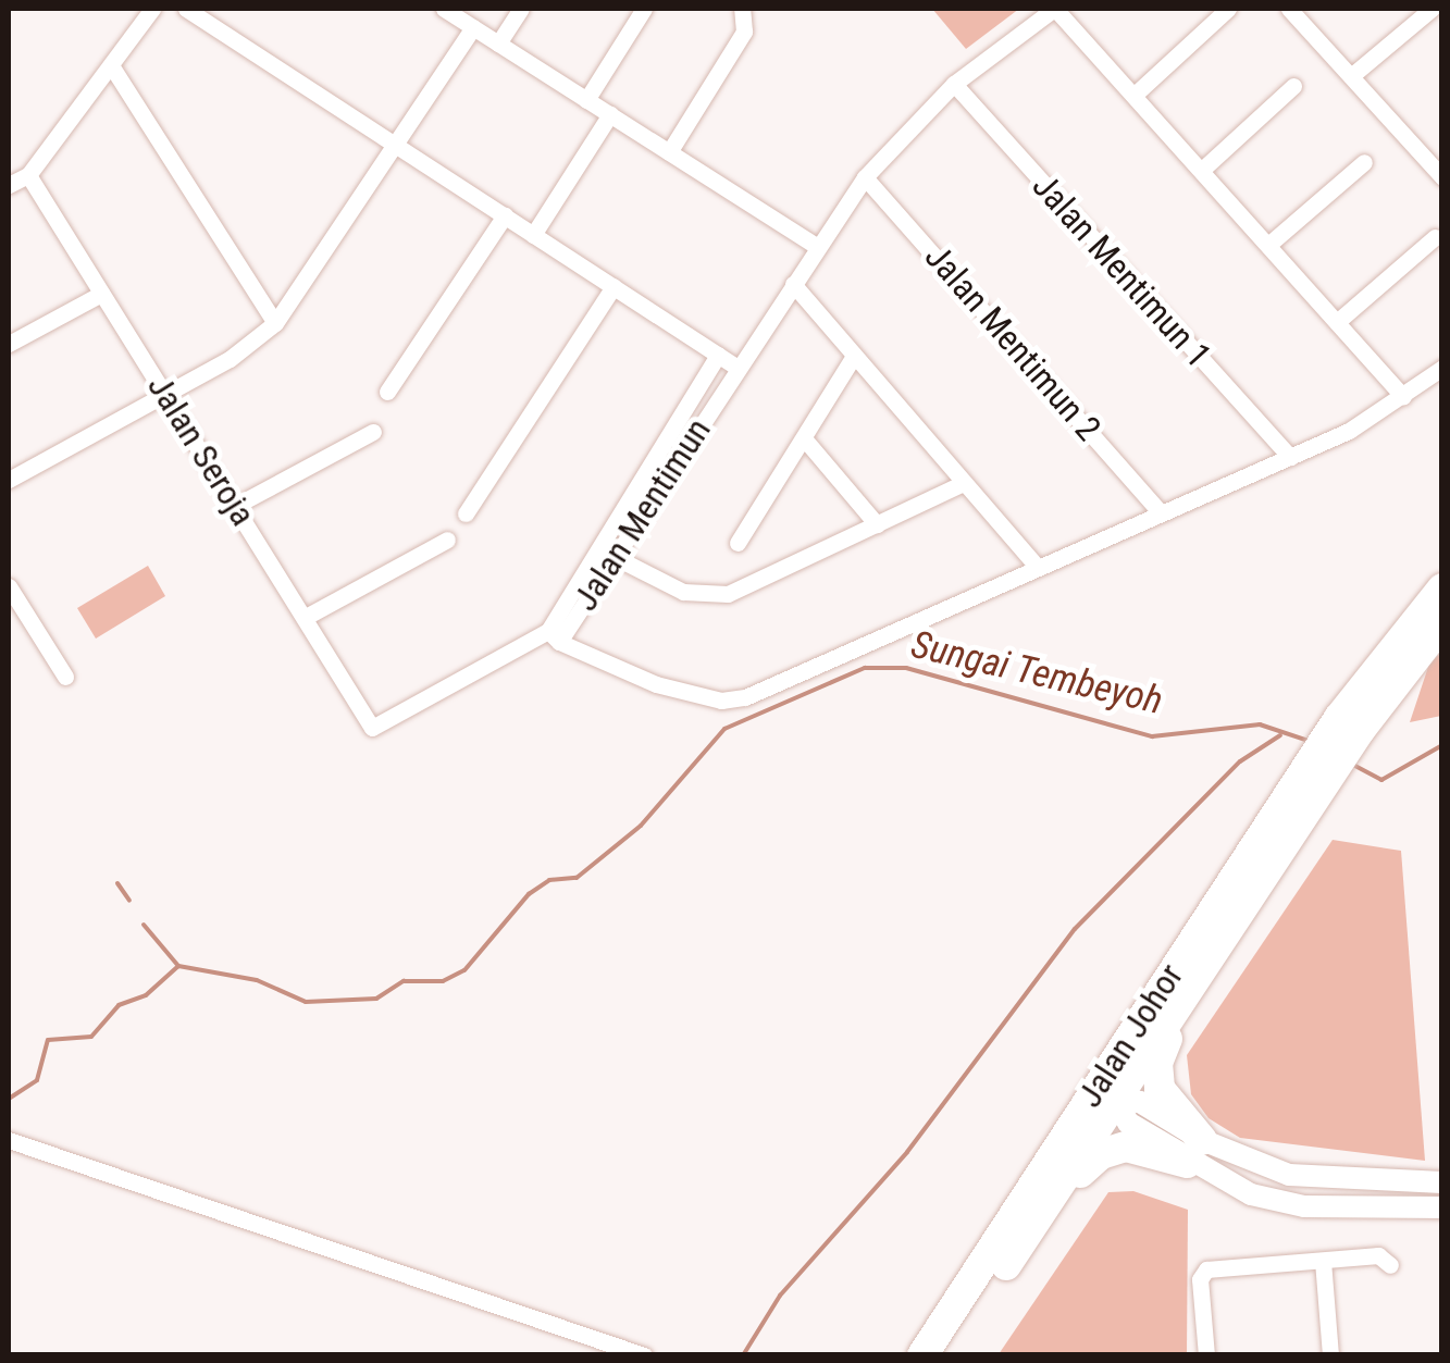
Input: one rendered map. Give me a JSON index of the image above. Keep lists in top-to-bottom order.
{
  "streets": {
    "highway": ["Jalan Johor"],
    "street": [
      "Jalan Mentimun 1",
      "Jalan Mentimun 2",
      "Jalan Seroja",
      "Jalan Mentimun"
    ]
  },
  "crossings": [
    ["Jalan Mentimun 1", "Jalan Mentimun"],
    ["Jalan Mentimun 2", "Jalan Mentimun"],
    ["Jalan Seroja", "Jalan Mentimun"]
  ],
  "water": ["Sungai Tembeyoh"]
}
